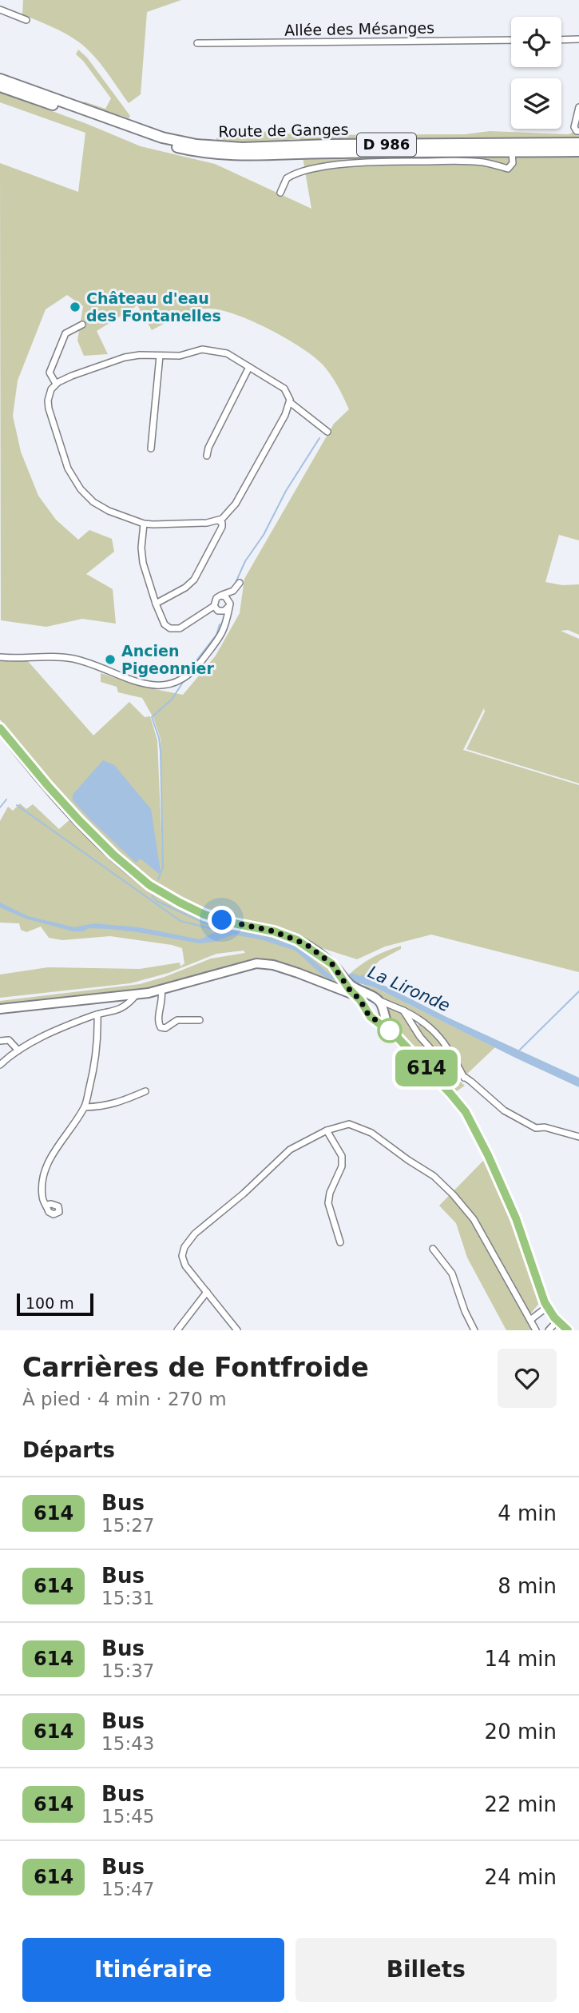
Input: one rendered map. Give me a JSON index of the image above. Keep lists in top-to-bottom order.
{
  "streets": {
    "main road": ["Route de Ganges", "D 986"],
    "street": ["Allée des Mésanges"]
  },
  "water": ["La Lironde"],
  "places": ["Château d'eau des Fontanelles", "Ancien Pigeonnier"],
  "lines": ["bus line 614"],
  "scale_bar": "100 m",
  "page": {
    "on_map": "614",
    "scale": "100 m",
    "heading": [
      ["Carrières de Fontfroide", "À pied · 4 min · 270 m"],
      "Départs"
    ],
    "list": [
      {
        "mark": "614",
        "name": "Bus",
        "note": "15:27",
        "value": "4 min"
      },
      {
        "mark": "614",
        "name": "Bus",
        "note": "15:31",
        "value": "8 min"
      },
      {
        "mark": "614",
        "name": "Bus",
        "note": "15:37",
        "value": "14 min"
      },
      {
        "mark": "614",
        "name": "Bus",
        "note": "15:43",
        "value": "20 min"
      },
      {
        "mark": "614",
        "name": "Bus",
        "note": "15:45",
        "value": "22 min"
      },
      {
        "mark": "614",
        "name": "Bus",
        "note": "15:47",
        "value": "24 min"
      }
    ],
    "buttons": ["Itinéraire", "Billets"]
  }
}
